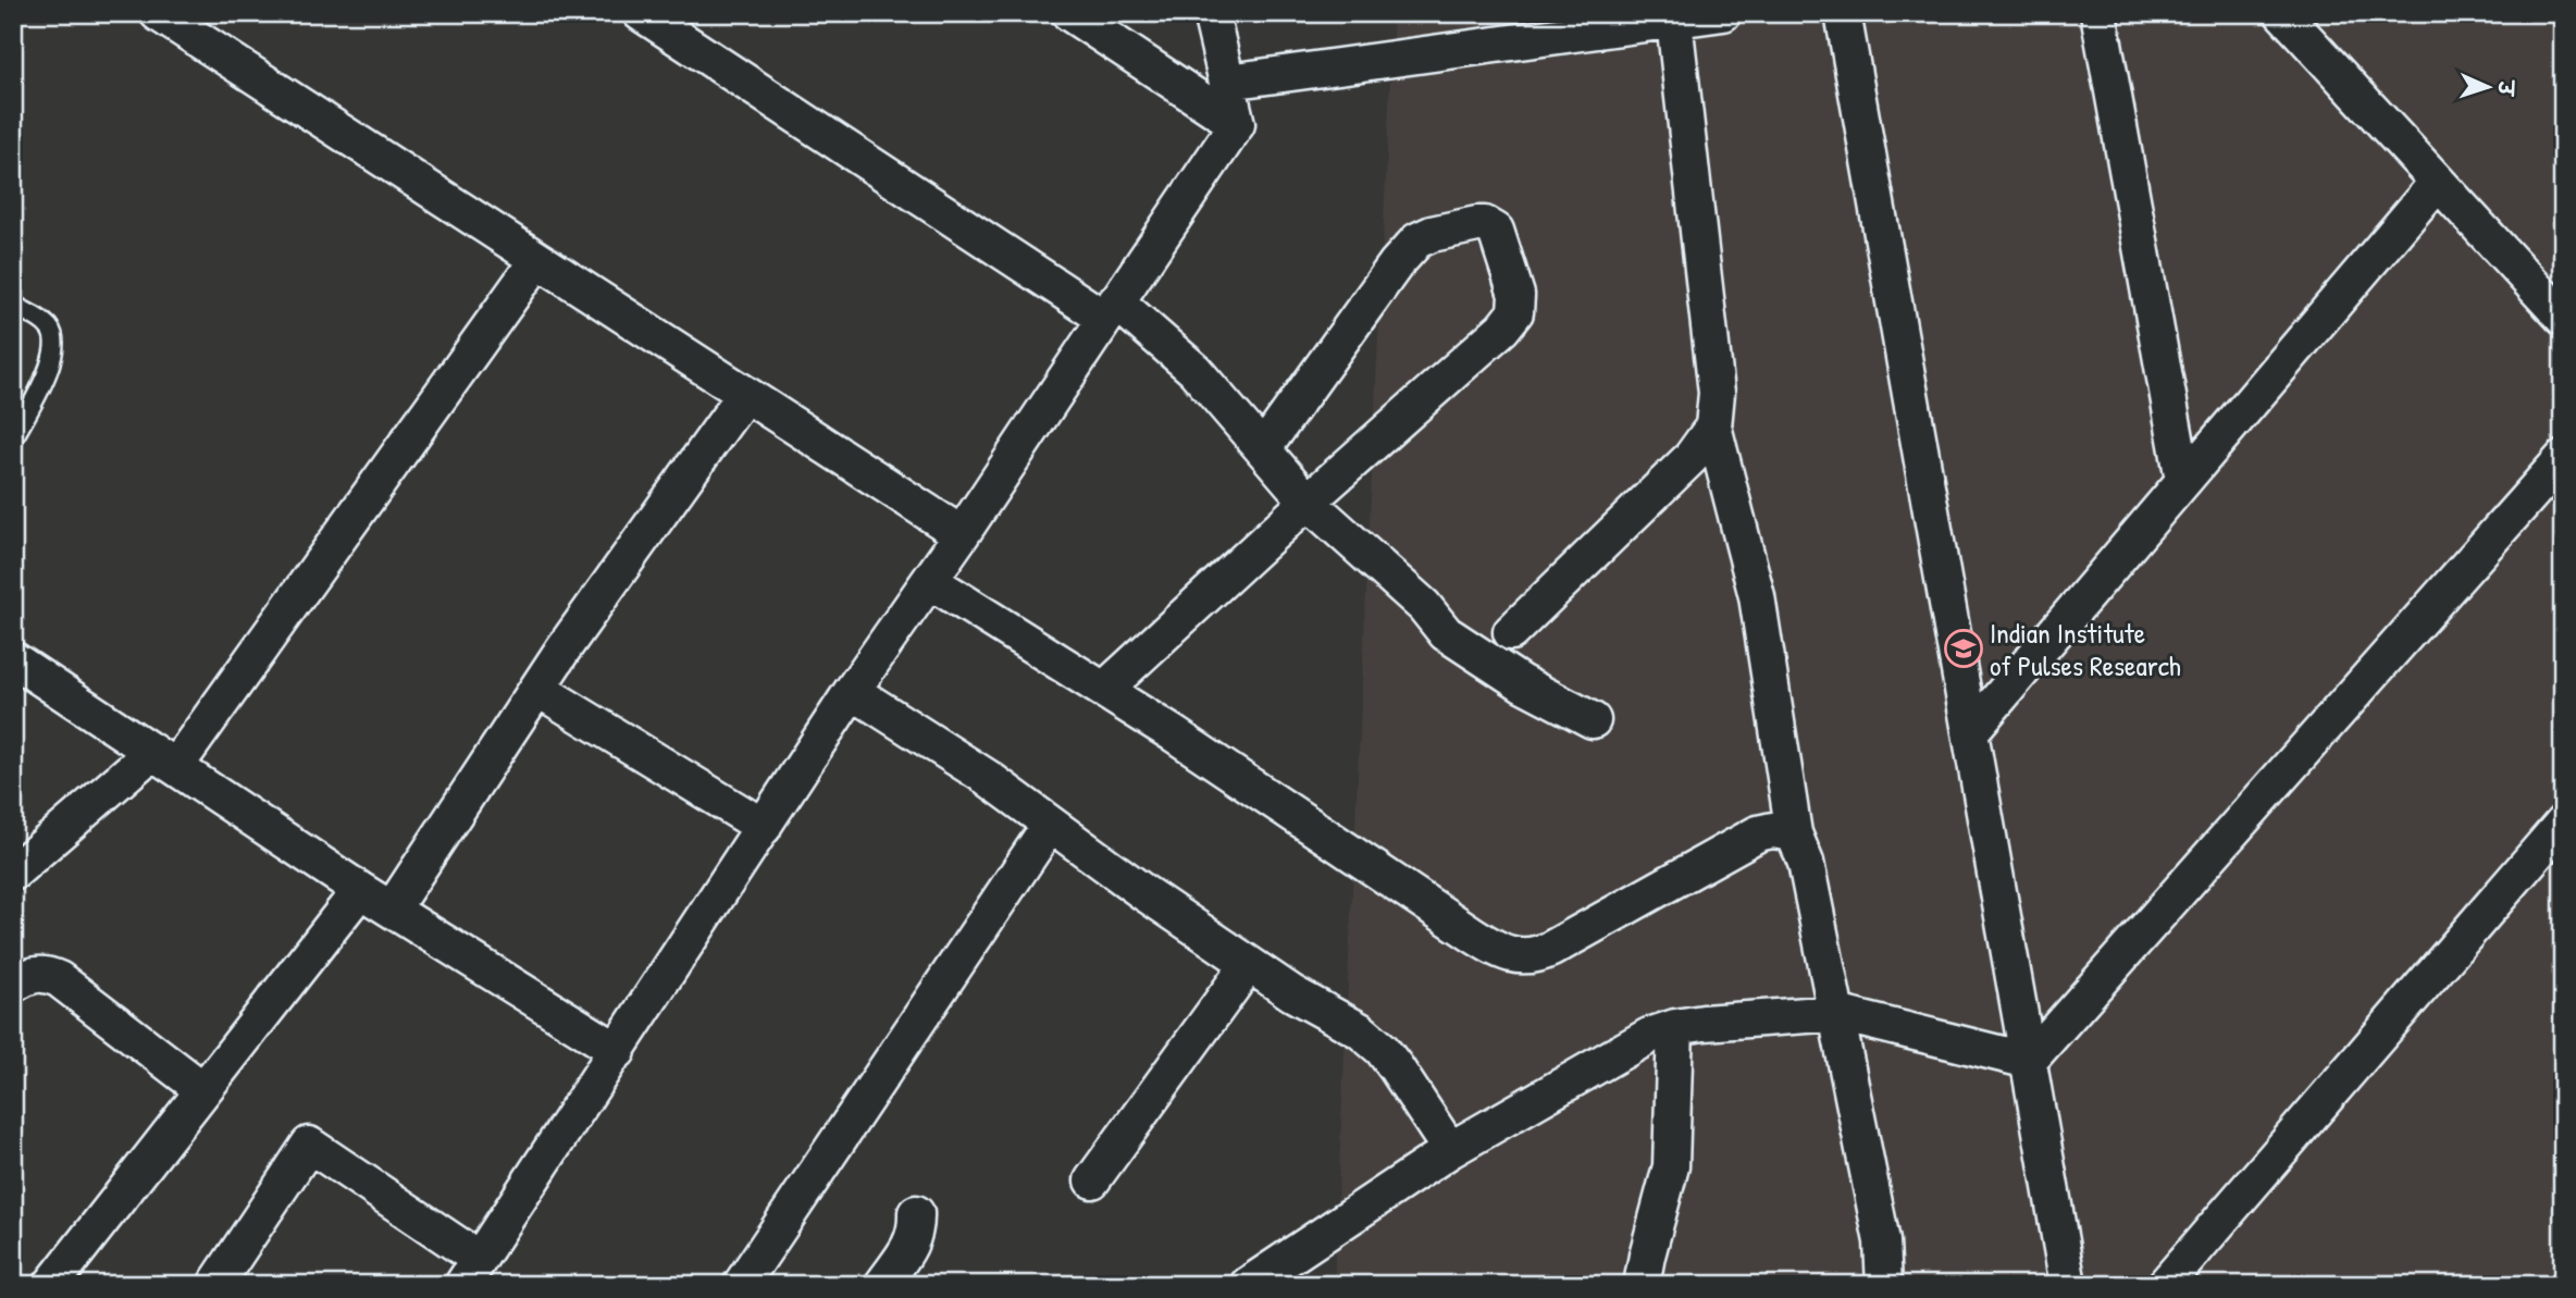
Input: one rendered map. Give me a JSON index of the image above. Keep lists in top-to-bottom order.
{
  "places": {
    "school or university": ["Indian Institute of Pulses Research"]
  },
  "north": "right"
}
